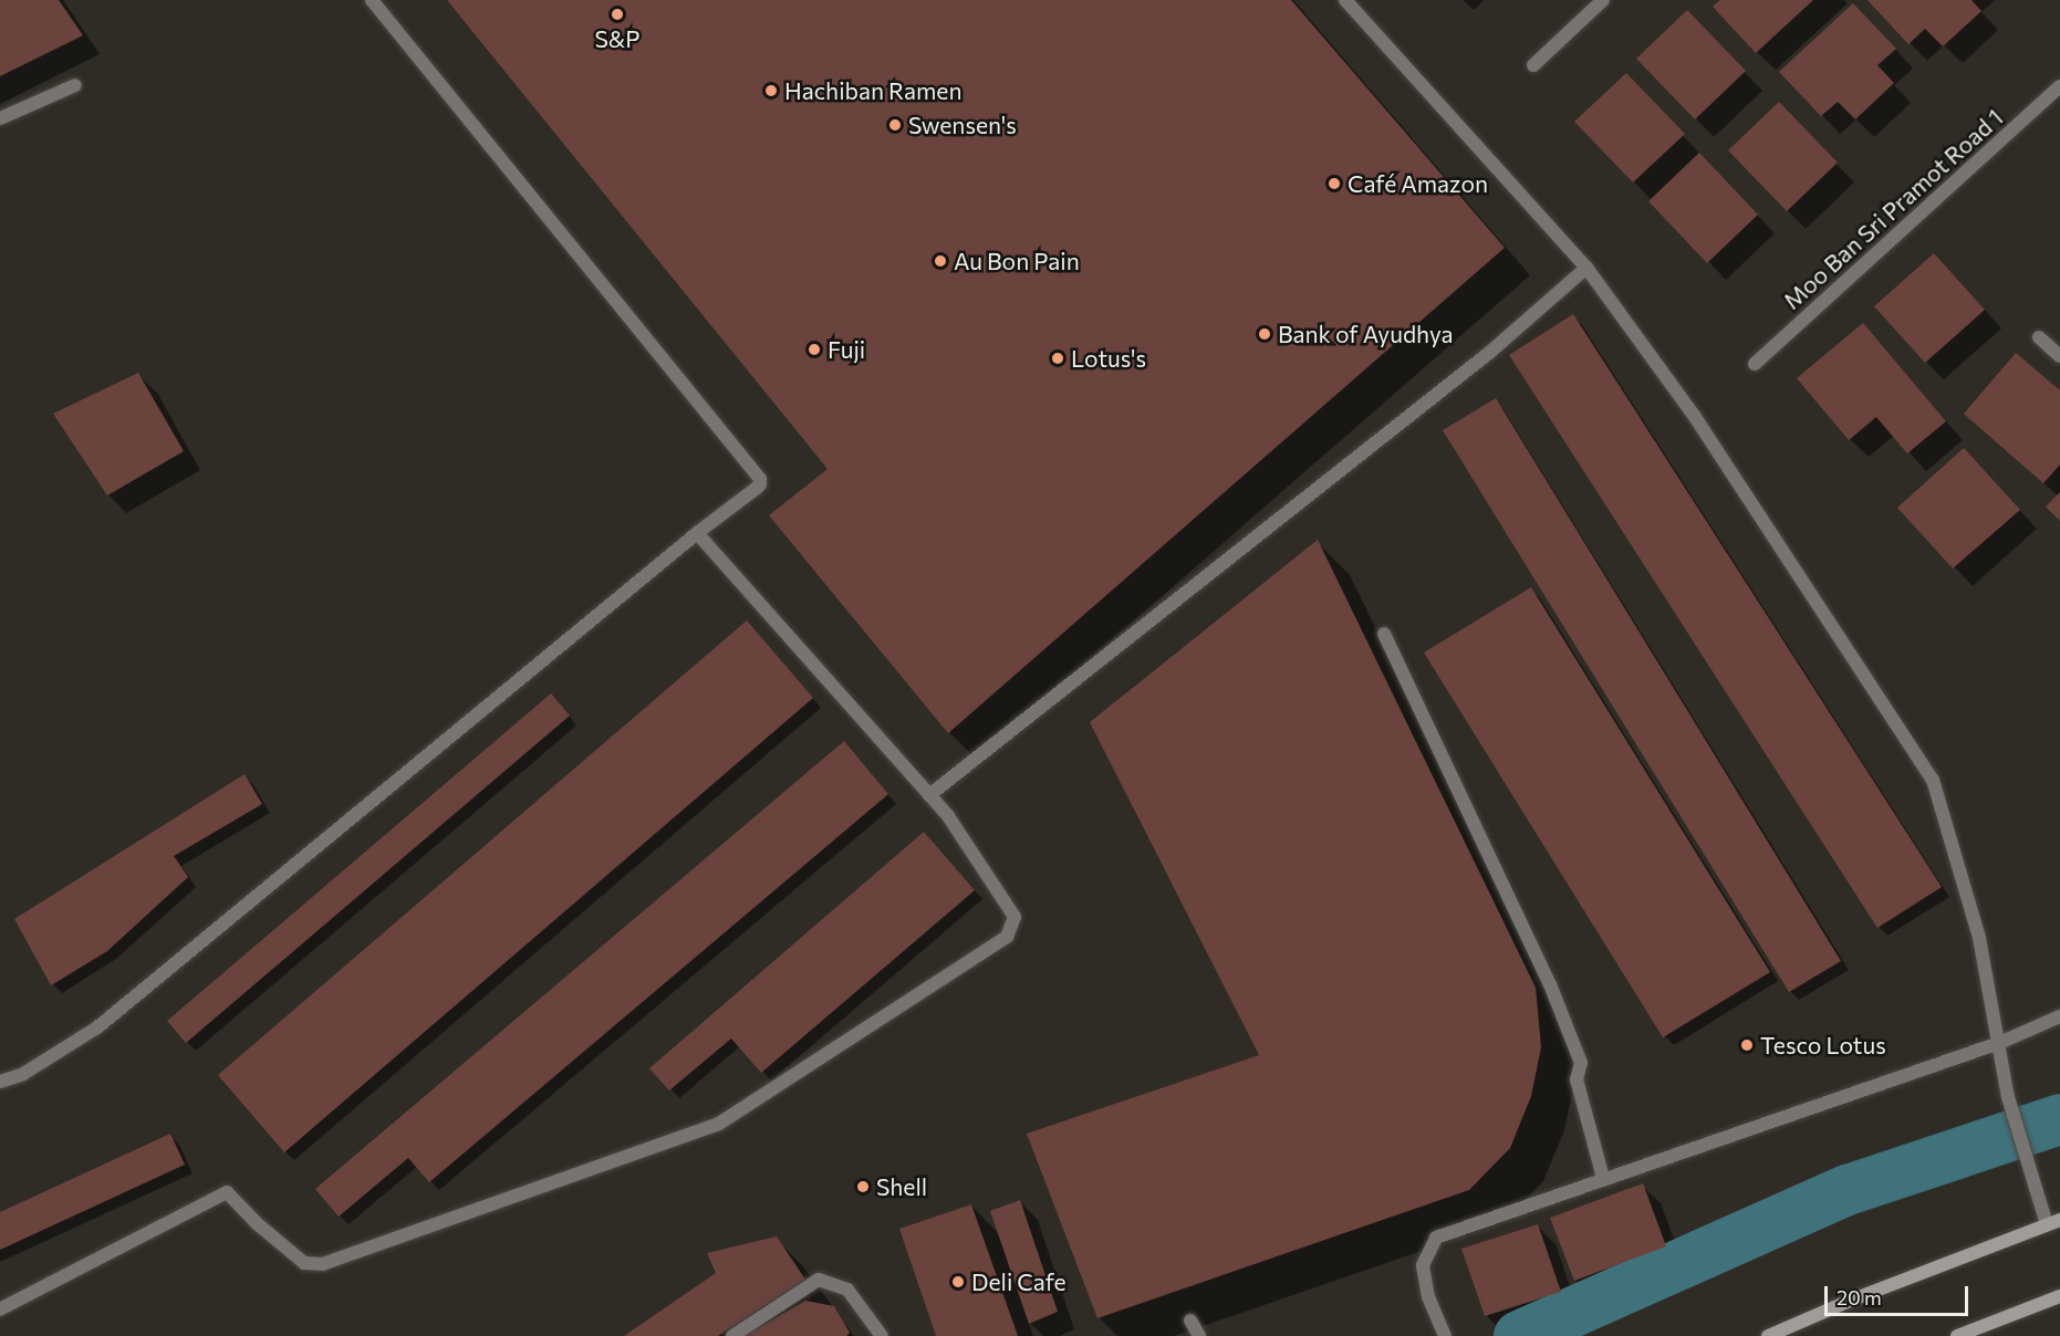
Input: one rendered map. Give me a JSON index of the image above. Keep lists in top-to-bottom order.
{
  "streets": {
    "street": ["Moo Ban Sri Pramot Road 1"]
  },
  "places": [
    "S&P",
    "Hachiban Ramen",
    "Swensen's",
    "Café Amazon",
    "Au Bon Pain",
    "Bank of Ayudhya",
    "Fuji",
    "Lotus's",
    "Tesco Lotus",
    "Shell",
    "Deli Cafe"
  ],
  "scale_bar": "20 m"
}
